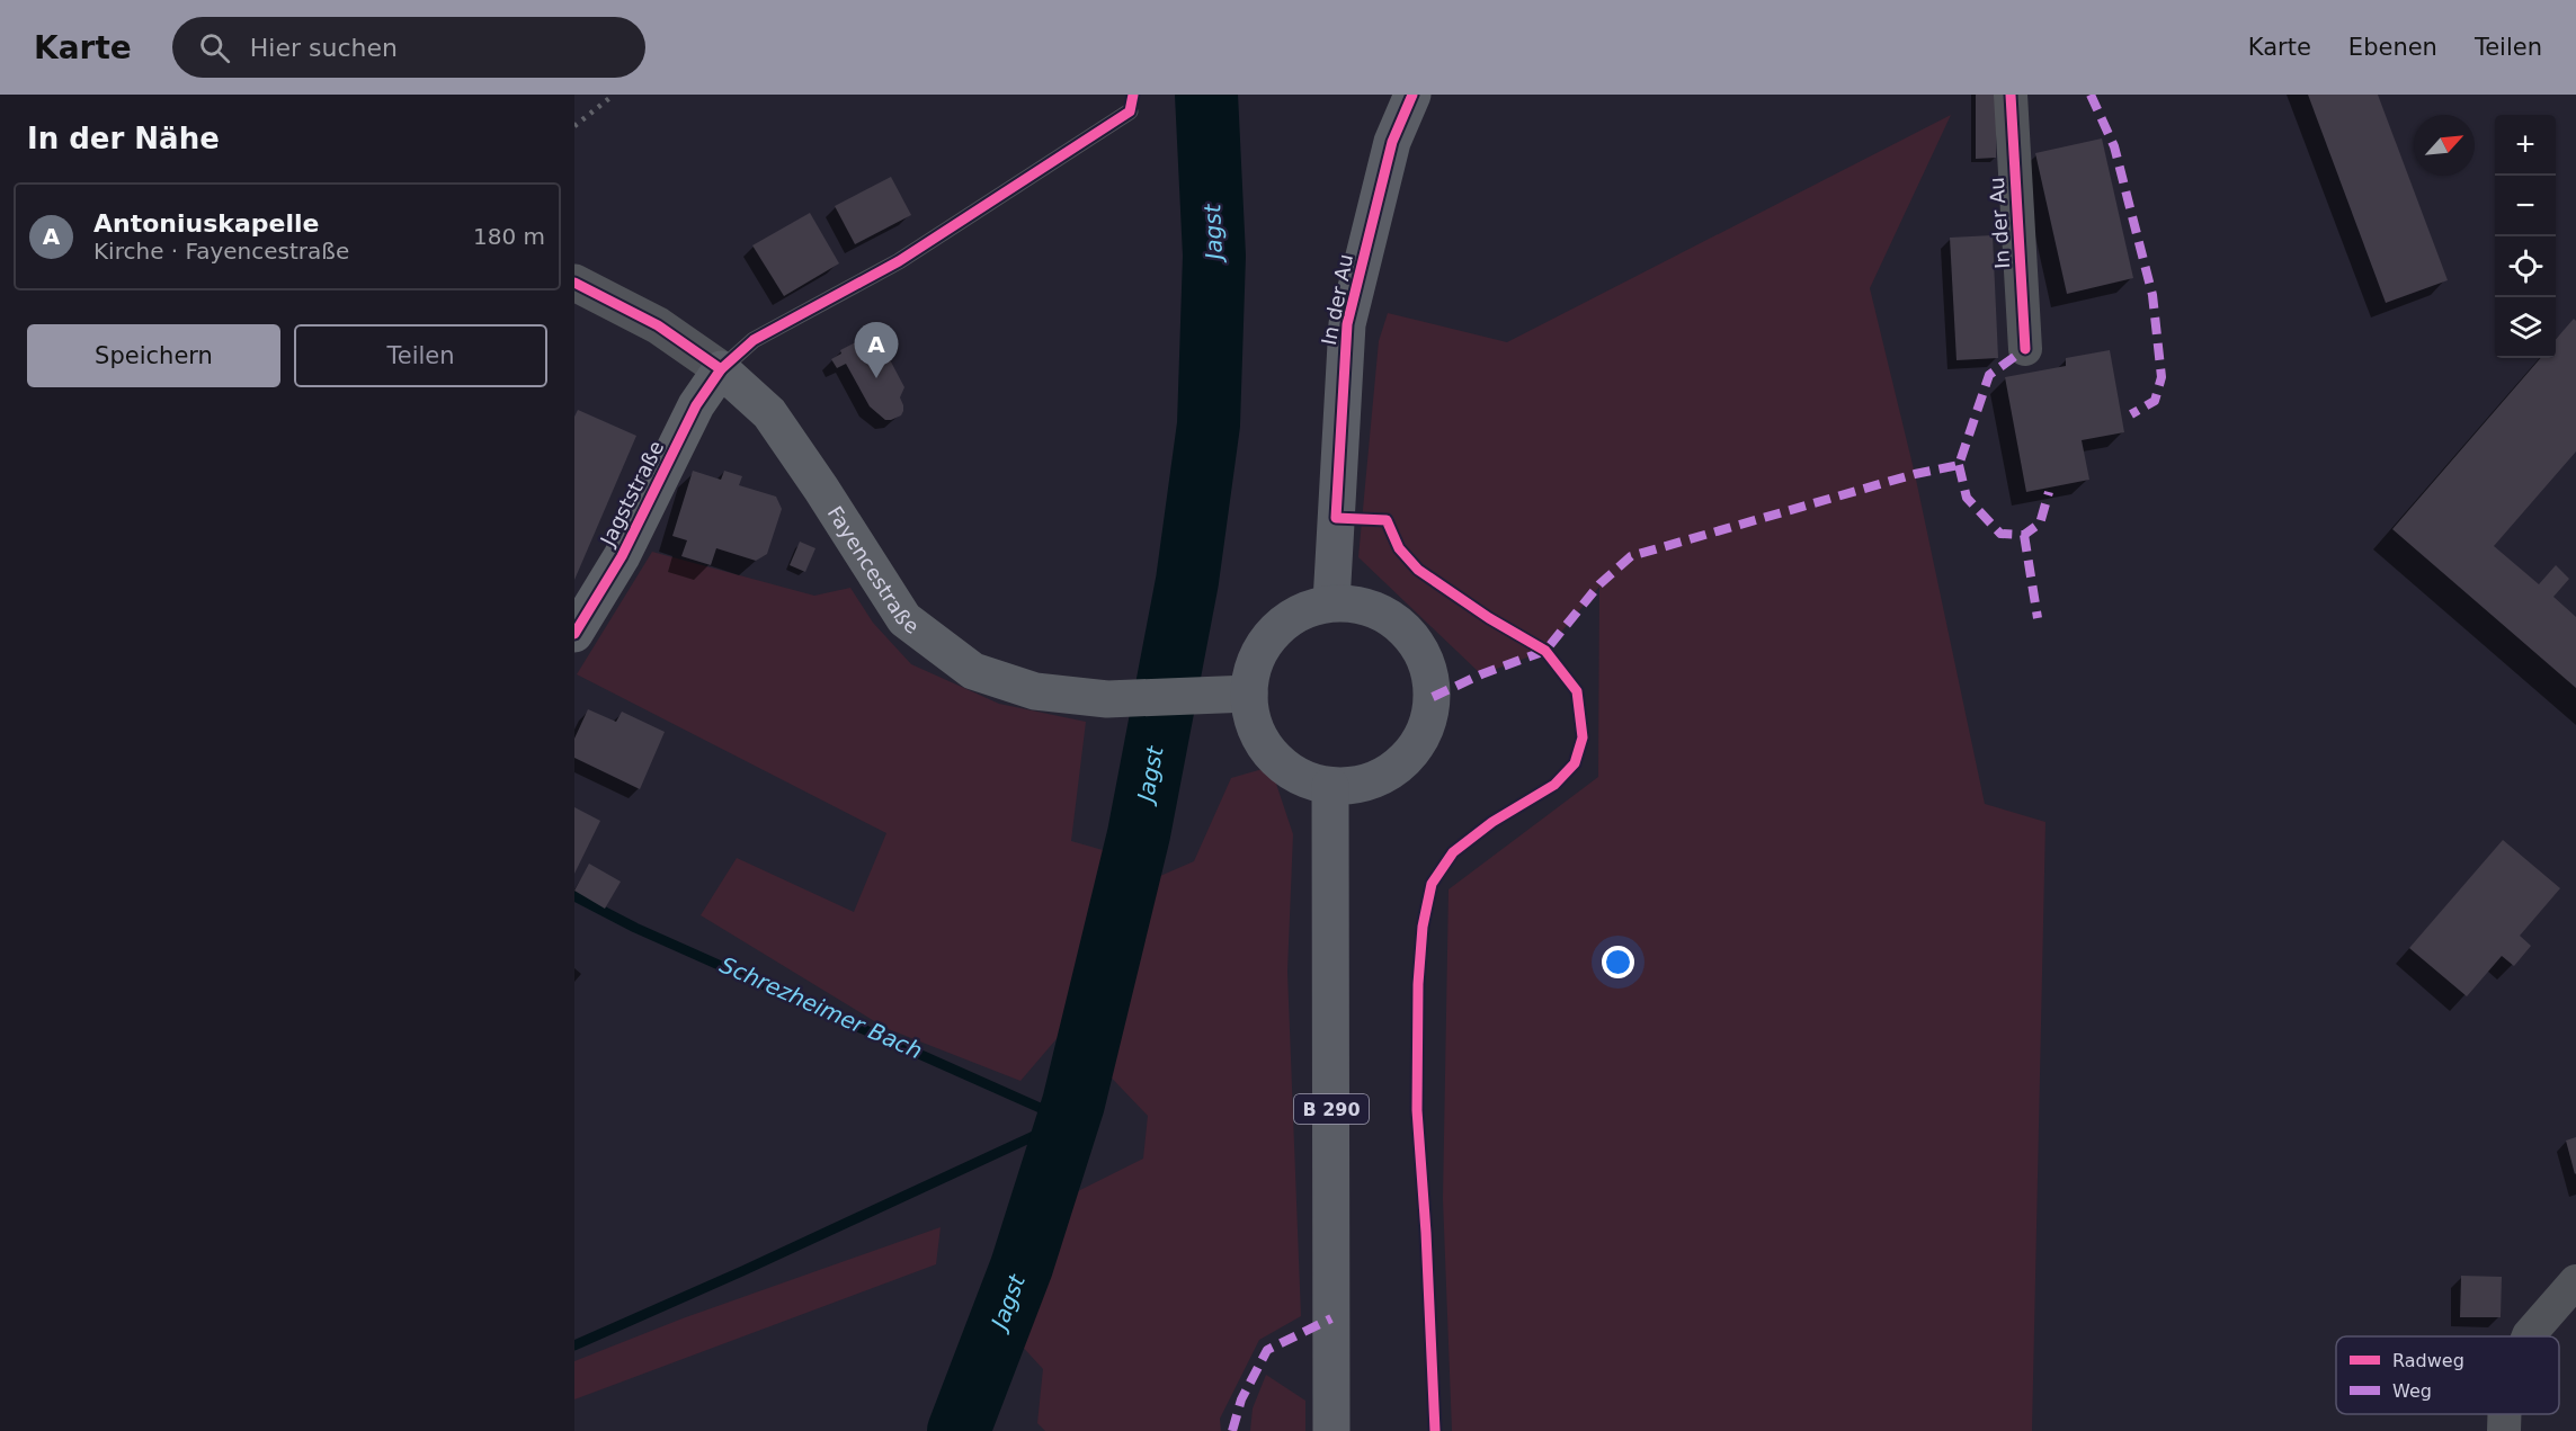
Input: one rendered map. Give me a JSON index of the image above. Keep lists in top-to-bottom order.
{
  "streets": {
    "main road": [
      "In der Au",
      "Jagststraße",
      "Fayencestraße",
      "B 290"
    ]
  },
  "crossings": [
    ["In der Au", "Fayencestraße"],
    ["In der Au", "B 290"],
    ["Jagststraße", "Fayencestraße"],
    ["Fayencestraße", "B 290"]
  ],
  "water": ["Jagst", "Schrezheimer Bach"],
  "legend": ["Radweg", "Weg"],
  "north": "top right",
  "page": {
    "header": "Karte",
    "search": "Hier suchen",
    "nav": ["Karte", "Ebenen", "Teilen"],
    "heading": "In der Nähe",
    "map_buttons": ["+", "−"],
    "list": [
      {
        "mark": "A",
        "name": "Antoniuskapelle",
        "note": "Kirche · Fayencestraße",
        "value": "180 m"
      }
    ],
    "buttons": ["Speichern", "Teilen"],
    "pins": "A"
  }
}
